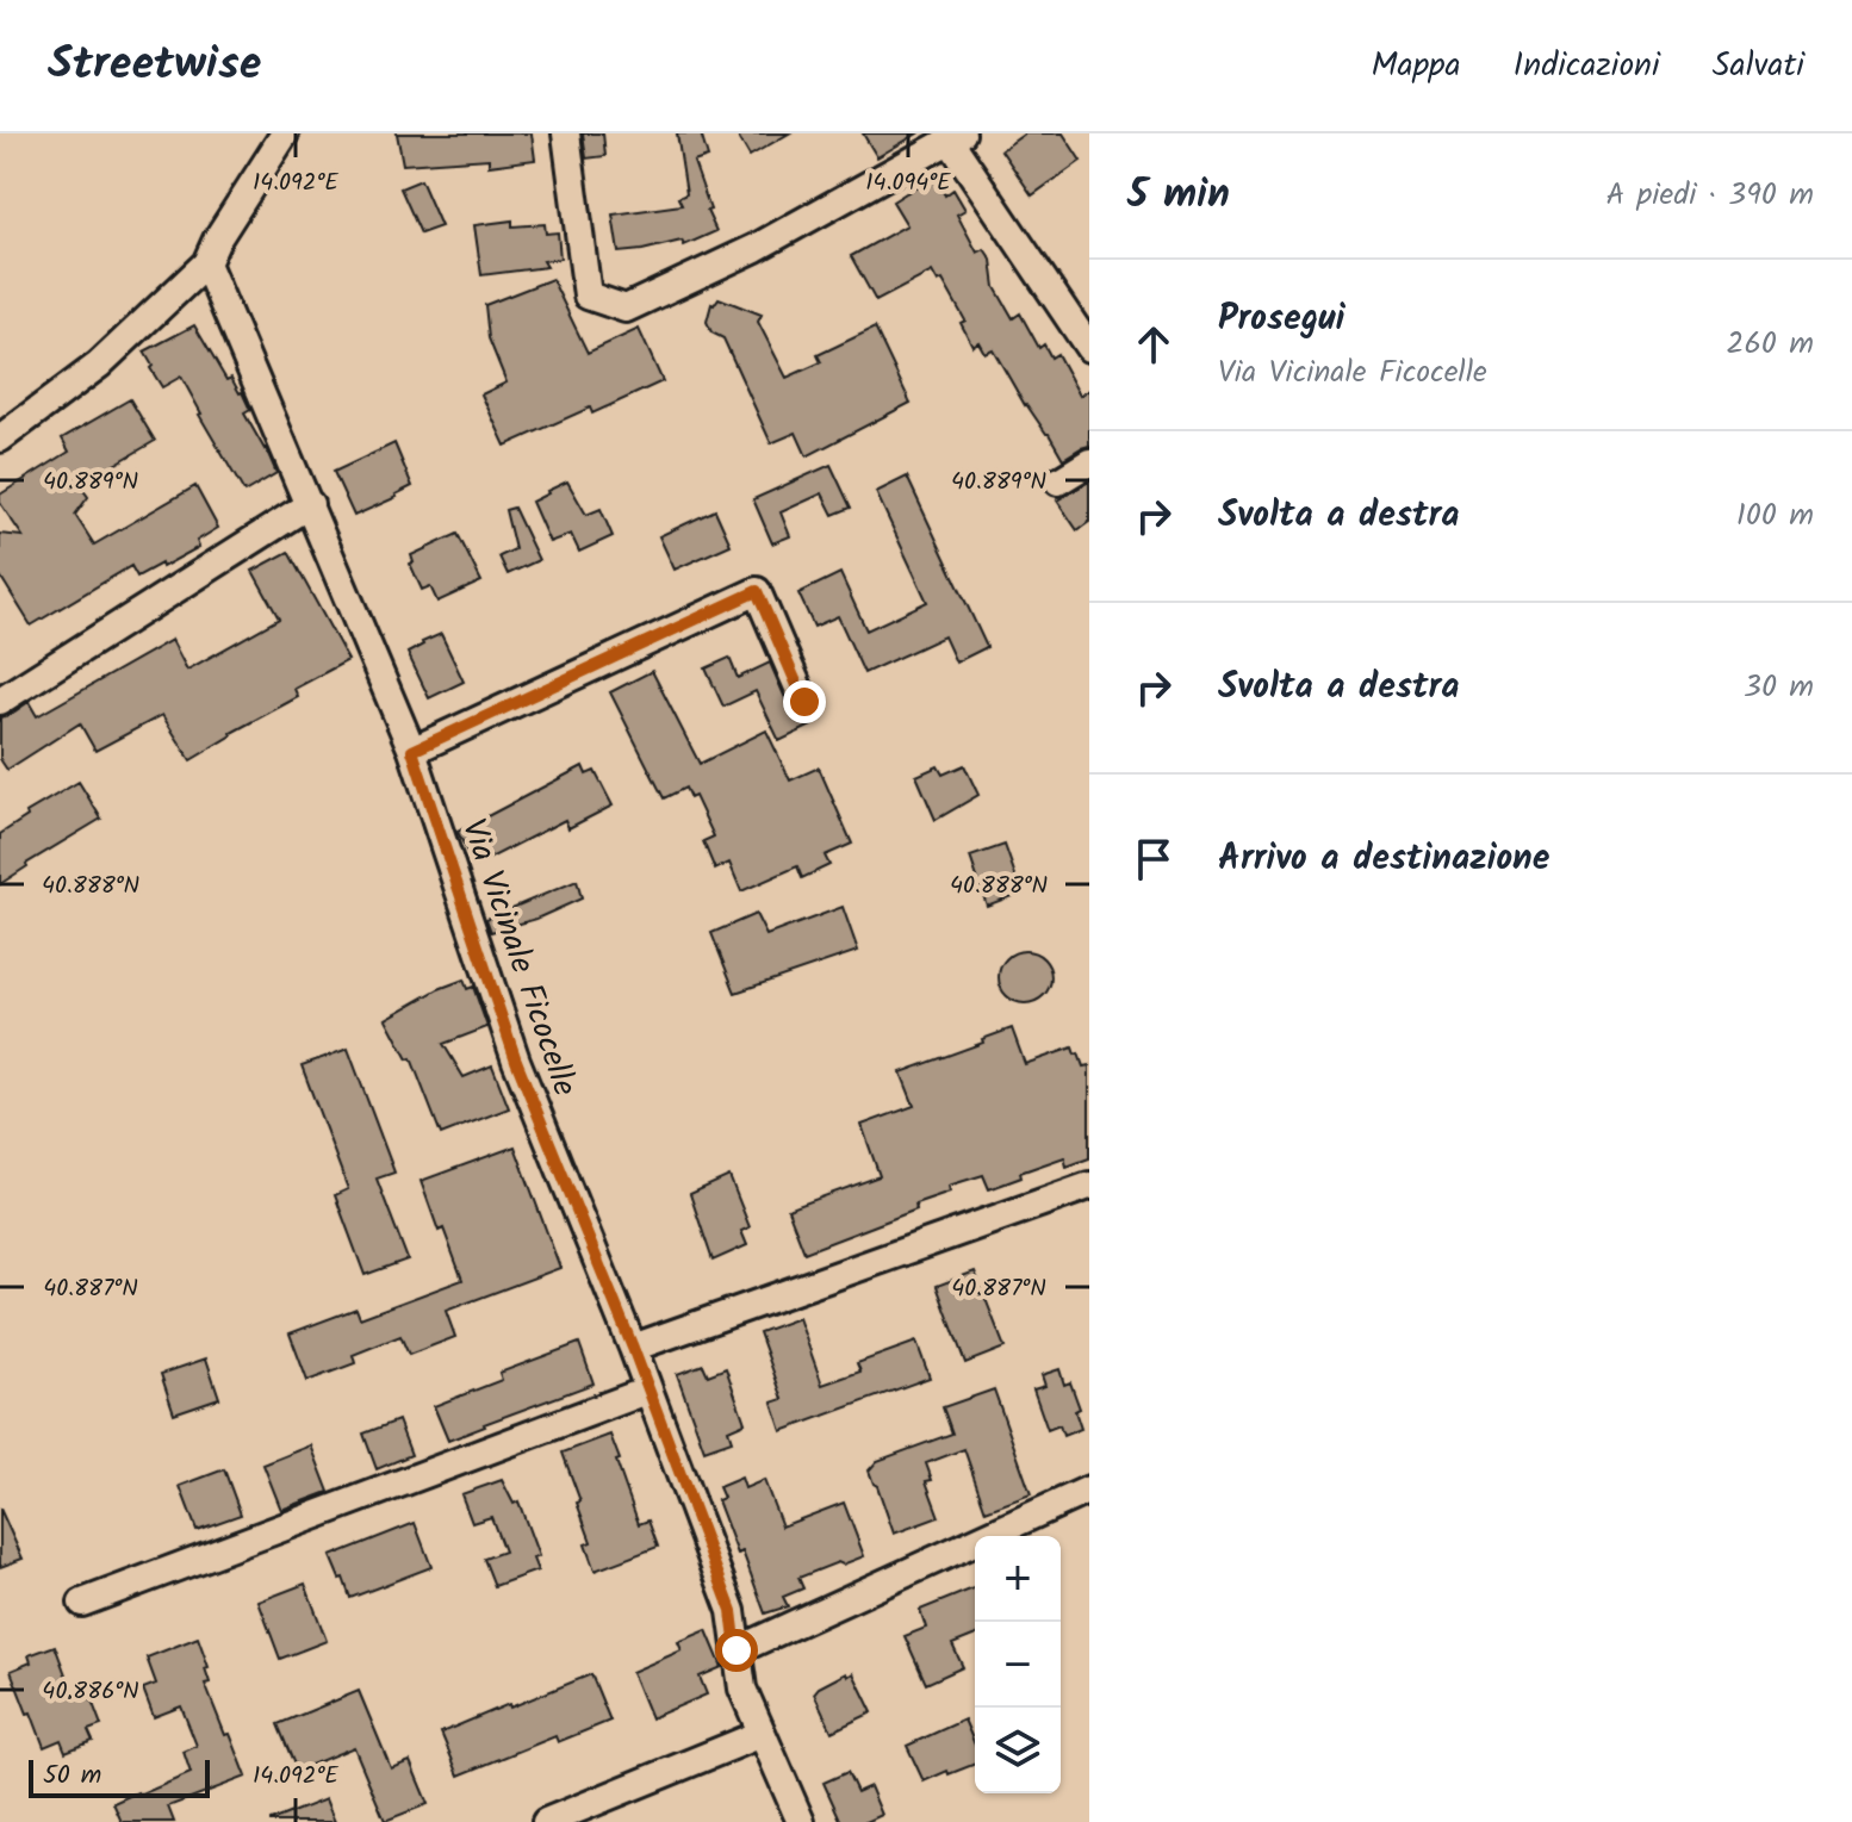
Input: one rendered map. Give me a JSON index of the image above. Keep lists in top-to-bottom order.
{
  "streets": {
    "street": ["Via Vicinale Ficocelle"]
  },
  "scale_bar": "50 m",
  "page": {
    "header": "Streetwise",
    "nav": ["Mappa", "Indicazioni", "Salvati"],
    "heading": ["5 min", "A piedi · 390 m"],
    "list": [
      ["Prosegui", "Via Vicinale Ficocelle", "260 m"],
      ["Svolta a destra", "100 m"],
      ["Svolta a destra", "30 m"],
      "Arrivo a destinazione"
    ],
    "map_buttons": ["+", "−"],
    "scale": "50 m"
  },
  "coordinates": [
    "14.092°E",
    "14.094°E",
    "40.889°N",
    "40.888°N",
    "40.887°N",
    "40.886°N"
  ]
}
